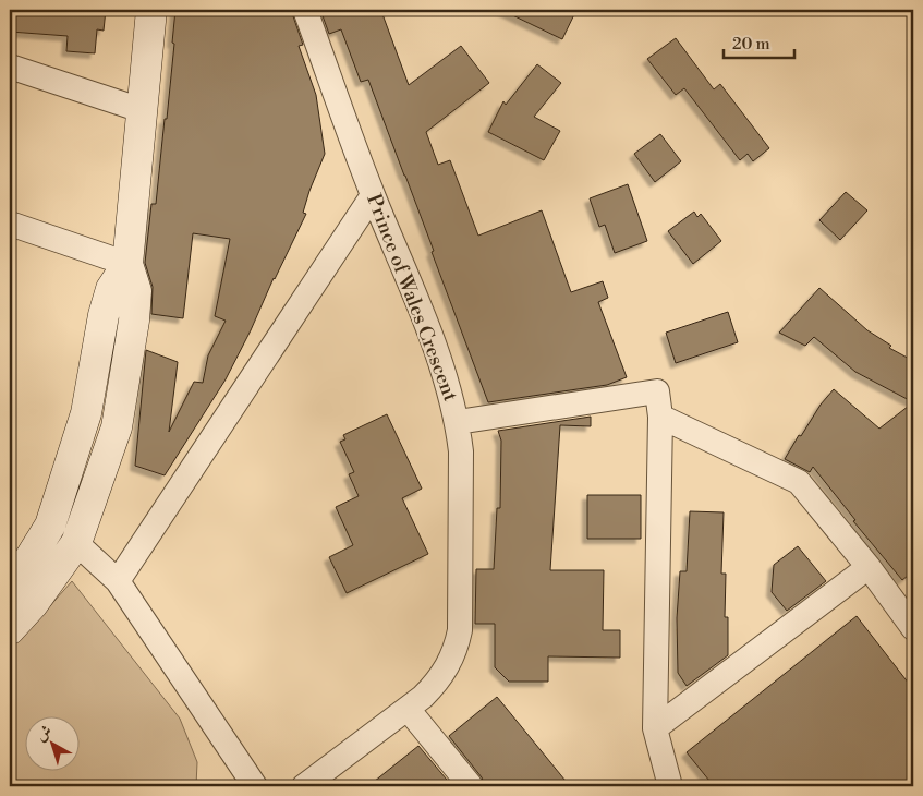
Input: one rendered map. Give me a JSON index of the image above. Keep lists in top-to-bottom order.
{
  "streets": {
    "street": ["Prince of Wales Crescent"]
  },
  "scale_bar": "20 m",
  "north": "top left"
}
